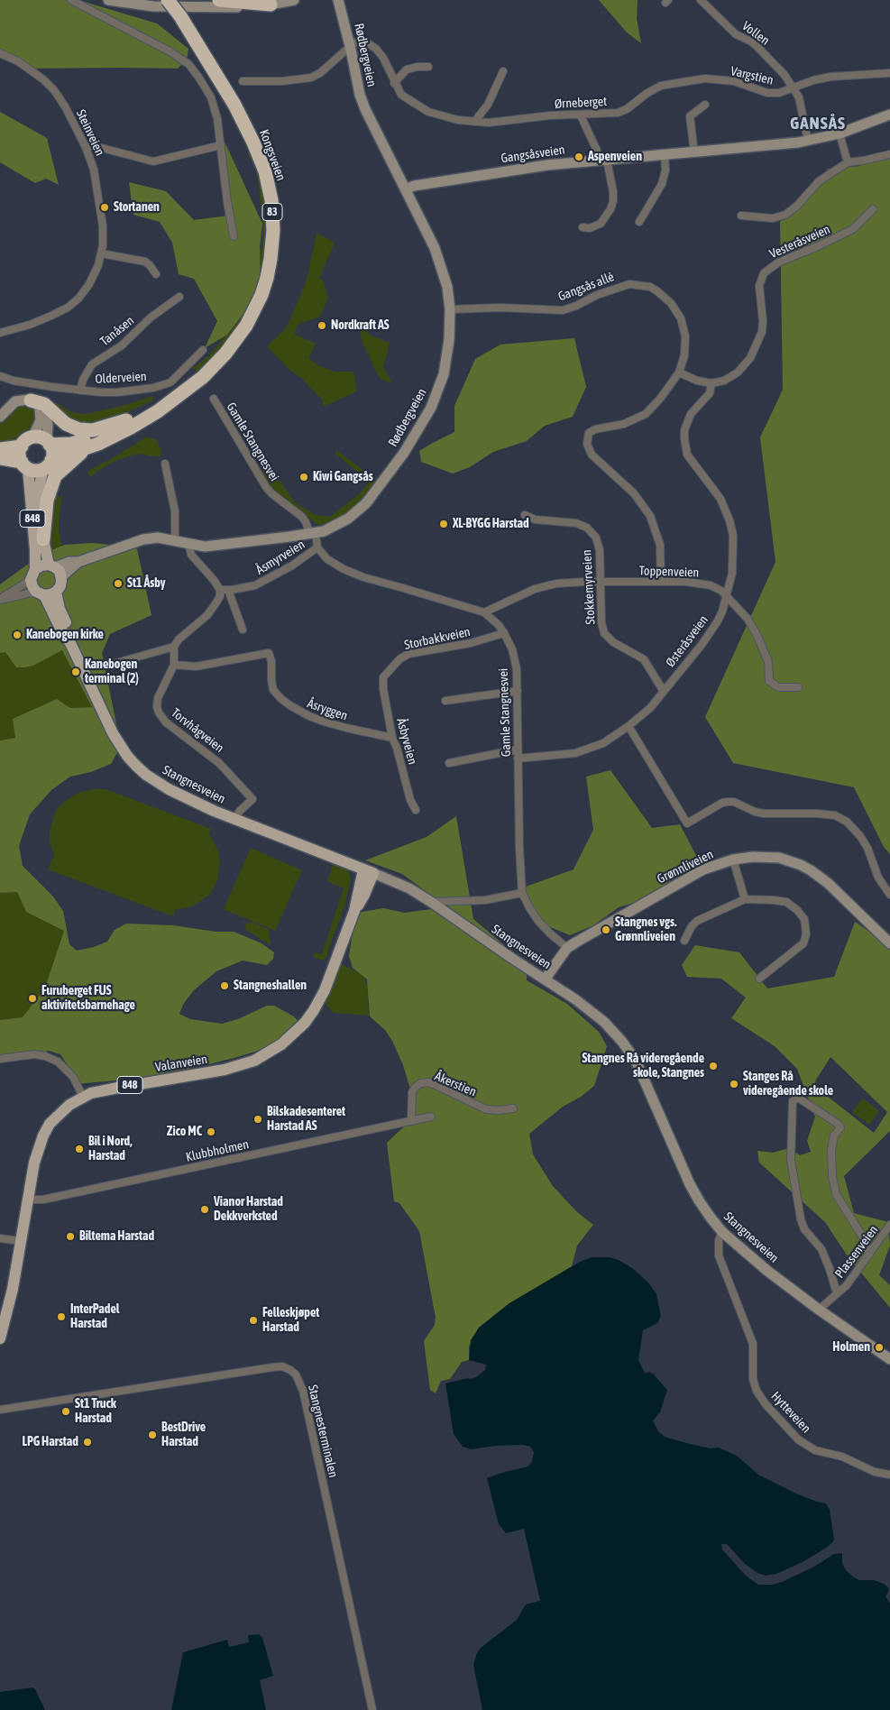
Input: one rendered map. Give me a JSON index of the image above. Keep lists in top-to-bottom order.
{
  "streets": {
    "highway": ["Kongsveien", "83"],
    "main road": ["848", "Stangnesveien", "Valanveien"],
    "street": [
      "Vollen",
      "Rødbergveien",
      "Vargstien",
      "Ørneberget",
      "Steinveien",
      "Gangsåsveien",
      "Vesteråsveien",
      "Gangsås allé",
      "Tanåsen",
      "Olderveien",
      "Gamle Stangnesvei",
      "Åsmyrveien",
      "Toppenveien",
      "Stokkemyrveien",
      "Storbakkveien",
      "Østeråsveien",
      "Åsryggen",
      "Torvhågveien",
      "Åsbyveien",
      "Grønnliveien",
      "Åkerstien",
      "Klubbholmen",
      "Plassenveien",
      "Hytteveien",
      "Stangnesterminalen"
    ]
  },
  "crossings": [
    ["Vollen", "Vargstien"],
    ["Vollen", "Gangsåsveien"],
    ["Rødbergveien", "Ørneberget"],
    ["Rødbergveien", "Gangsåsveien"],
    ["Rødbergveien", "Gangsås allé"],
    ["Rødbergveien", "Gamle Stangnesvei"],
    ["Rødbergveien", "848"],
    ["Rødbergveien", "Stangnesveien"],
    ["Vargstien", "Ørneberget"],
    ["Kongsveien", "83"],
    ["Kongsveien", "848"],
    ["Kongsveien", "Stangnesveien"],
    ["83", "848"],
    ["83", "Stangnesveien"],
    ["Vesteråsveien", "Østeråsveien"],
    ["Gangsås allé", "Toppenveien"],
    ["Tanåsen", "Olderveien"],
    ["Gamle Stangnesvei", "Åsmyrveien"],
    ["Gamle Stangnesvei", "Toppenveien"],
    ["Gamle Stangnesvei", "Storbakkveien"],
    ["Gamle Stangnesvei", "Grønnliveien"],
    ["848", "Stangnesveien"],
    ["Toppenveien", "Stokkemyrveien"],
    ["Toppenveien", "Østeråsveien"],
    ["Stokkemyrveien", "Østeråsveien"],
    ["Storbakkveien", "Åsbyveien"],
    ["Åsryggen", "Torvhågveien"],
    ["Åsryggen", "Åsbyveien"],
    ["Torvhågveien", "Stangnesveien"],
    ["Stangnesveien", "Grønnliveien"],
    ["Stangnesveien", "Valanveien"],
    ["Stangnesveien", "Plassenveien"],
    ["Stangnesveien", "Hytteveien"],
    ["Valanveien", "Klubbholmen"],
    ["Åkerstien", "Klubbholmen"]
  ],
  "districts": ["GANSÅS"],
  "places": [
    "Aspenveien",
    "Stortanen",
    "Nordkraft AS",
    "Kiwi Gangsås",
    "XL-BYGG Harstad",
    "St1 Åsby",
    "Kanebogen kirke",
    "Kanebogen terminal (2)",
    "Stangnes vgs. Grønnliveien",
    "Stangneshallen",
    "Furuberget FUS aktivitetsbarnehage",
    "Stangnes Rå videregående skole, Stangnes",
    "Stanges Rå videregående skole",
    "Bilskadesenteret Harstad AS",
    "Zico MC",
    "Bil i Nord, Harstad",
    "Vianor Harstad Dekkverksted",
    "Biltema Harstad",
    "InterPadel Harstad",
    "Felleskjøpet Harstad",
    "Holmen",
    "St1 Truck Harstad",
    "BestDrive Harstad",
    "LPG Harstad"
  ]
}
